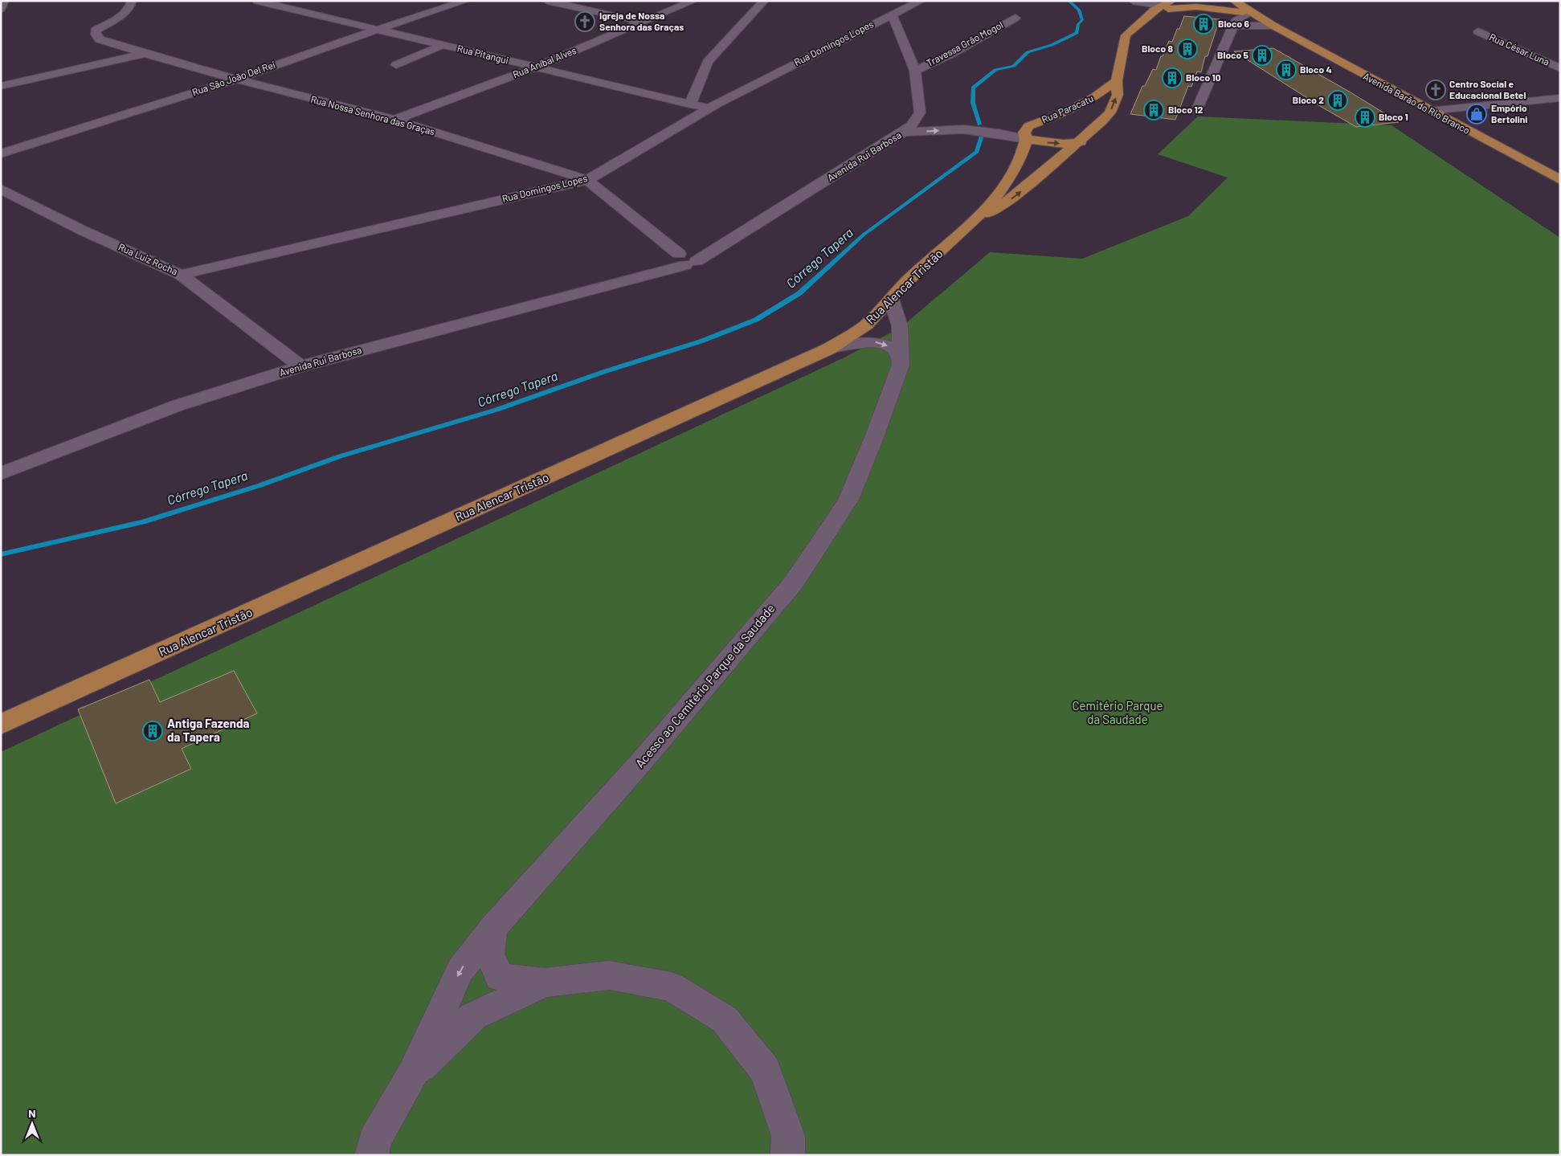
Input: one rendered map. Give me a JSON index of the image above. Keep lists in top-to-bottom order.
{
  "streets": {
    "main road": ["Avenida Barão do Rio Branco", "Rua Paracatu", "Rua Alencar Tristão"],
    "street": [
      "Rua Domingos Lopes",
      "Travessa Grão Mogol",
      "Rua César Luna",
      "Rua Pitangui",
      "Rua Aníbal Alves",
      "Rua São João Del Rei",
      "Rua Nossa Senhora das Graças",
      "Avenida Rui Barbosa",
      "Rua Luiz Rocha",
      "Acesso ao Cemitério Parque da Saudade"
    ]
  },
  "crossings": [
    ["Rua Domingos Lopes", "Rua Pitangui"],
    ["Rua Domingos Lopes", "Rua Nossa Senhora das Graças"],
    ["Rua Domingos Lopes", "Rua Luiz Rocha"],
    ["Rua Pitangui", "Rua Aníbal Alves"],
    ["Rua Pitangui", "Rua São João Del Rei"],
    ["Rua Aníbal Alves", "Rua Nossa Senhora das Graças"],
    ["Rua São João Del Rei", "Rua Nossa Senhora das Graças"],
    ["Rua Paracatu", "Rua Alencar Tristão"],
    ["Rua Nossa Senhora das Graças", "Avenida Rui Barbosa"],
    ["Avenida Rui Barbosa", "Rua Luiz Rocha"],
    ["Rua Alencar Tristão", "Acesso ao Cemitério Parque da Saudade"]
  ],
  "water": ["Córrego Tapera"],
  "parks": ["Cemitério Parque da Saudade"],
  "places": {
    "church": ["Igreja de Nossa Senhora das Graças", "Centro Social e Educacional Betel"],
    "building": [
      "Bloco 6",
      "Bloco 8",
      "Bloco 5",
      "Bloco 4",
      "Bloco 10",
      "Bloco 2",
      "Bloco 12",
      "Bloco 1",
      "Antiga Fazenda da Tapera"
    ],
    "shop": ["Empório Bertolini"]
  },
  "north": "top"
}
